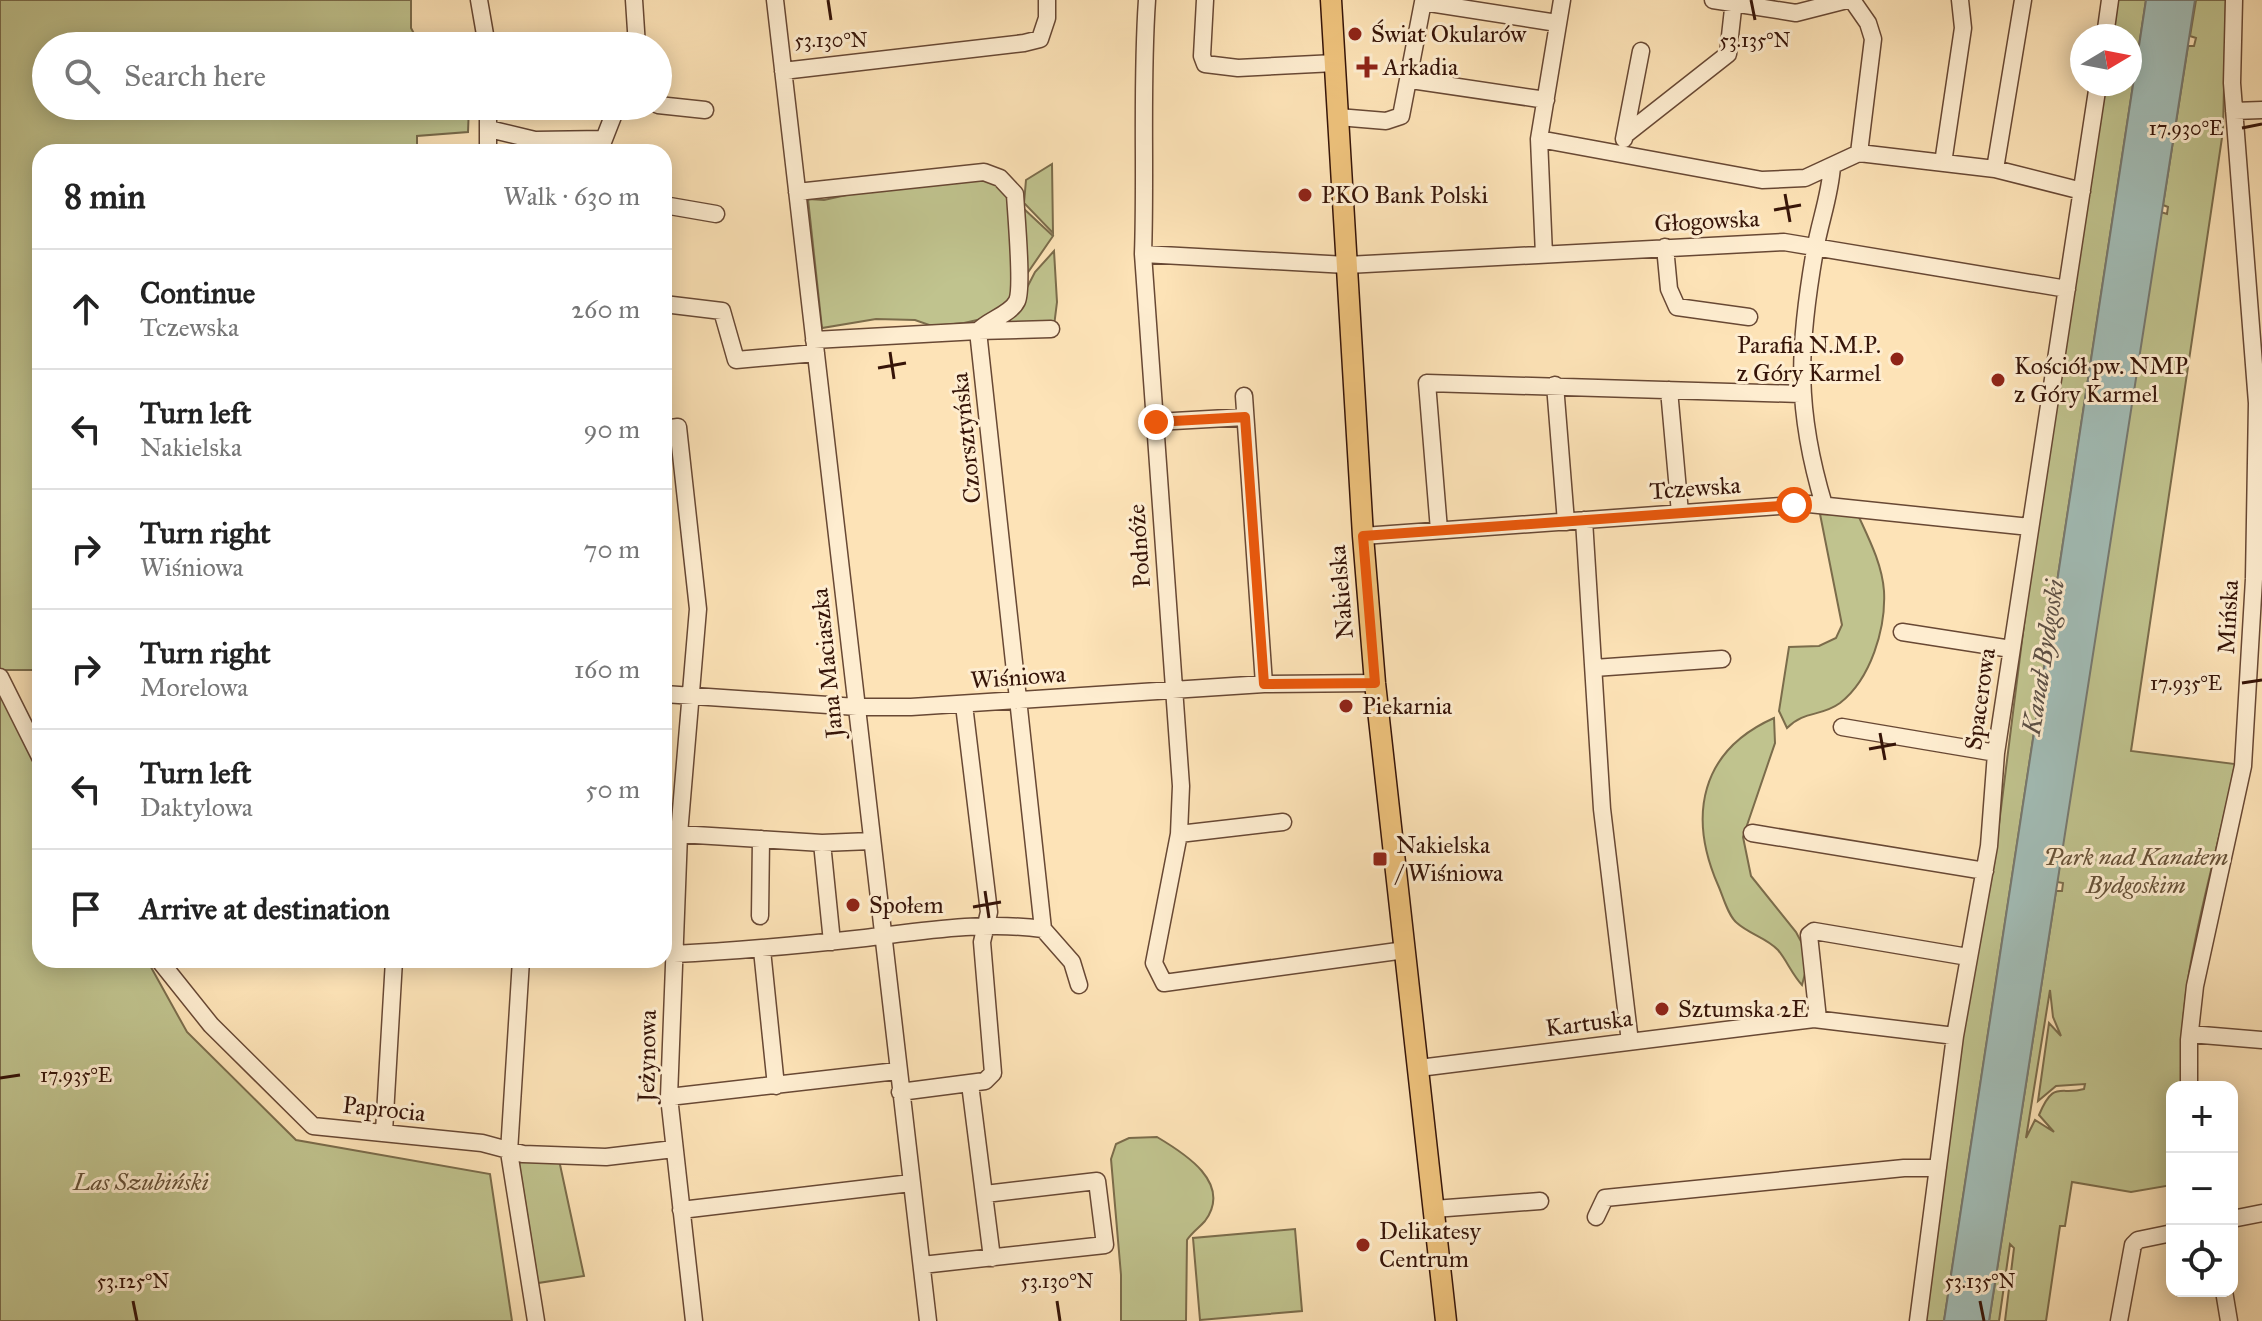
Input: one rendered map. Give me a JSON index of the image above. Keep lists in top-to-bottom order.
{
  "streets": {
    "main road": ["Nakielska"],
    "street": [
      "Głogowska",
      "Czorsztyńska",
      "Tczewska",
      "Podnóże",
      "Mińska",
      "Jana Maciaszka",
      "Wiśniowa",
      "Spacerowa",
      "Kartuska",
      "Jeżynowa",
      "Paprocia"
    ]
  },
  "crossings": [
    ["Głogowska", "Podnóże"],
    ["Głogowska", "Nakielska"],
    ["Głogowska", "Spacerowa"],
    ["Czorsztyńska", "Wiśniowa"],
    ["Tczewska", "Nakielska"],
    ["Tczewska", "Spacerowa"],
    ["Podnóże", "Nakielska"],
    ["Podnóże", "Wiśniowa"],
    ["Nakielska", "Wiśniowa"],
    ["Nakielska", "Kartuska"],
    ["Jana Maciaszka", "Wiśniowa"],
    ["Wiśniowa", "Jeżynowa"],
    ["Spacerowa", "Kartuska"],
    ["Jeżynowa", "Paprocia"]
  ],
  "water": ["Kanał Bydgoski"],
  "parks": ["Park nad Kanałem Bydgoskim", "Las Szubiński"],
  "places": {
    "other": [
      "Świat Okularów",
      "PKO Bank Polski",
      "Parafia N.M.P. z Góry Karmel",
      "Kościół pw. NMP z Góry Karmel",
      "Piekarnia",
      "Społem",
      "Sztumska 2E",
      "Delikatesy Centrum"
    ],
    "health": ["Arkadia"],
    "transit": ["Nakielska / Wiśniowa"]
  },
  "north": "right",
  "page": {
    "search": "Search here",
    "heading": ["8 min", "Walk · 630 m"],
    "list": [
      ["Continue", "Tczewska", "260 m"],
      ["Turn left", "Nakielska", "90 m"],
      ["Turn right", "Wiśniowa", "70 m"],
      ["Turn right", "Morelowa", "160 m"],
      ["Turn left", "Daktylowa", "50 m"],
      "Arrive at destination"
    ],
    "map_buttons": ["+", "−"]
  },
  "coordinates": [
    "53.130°N",
    "53.135°N",
    "17.930°E",
    "17.935°E",
    "53.125°N"
  ]
}
